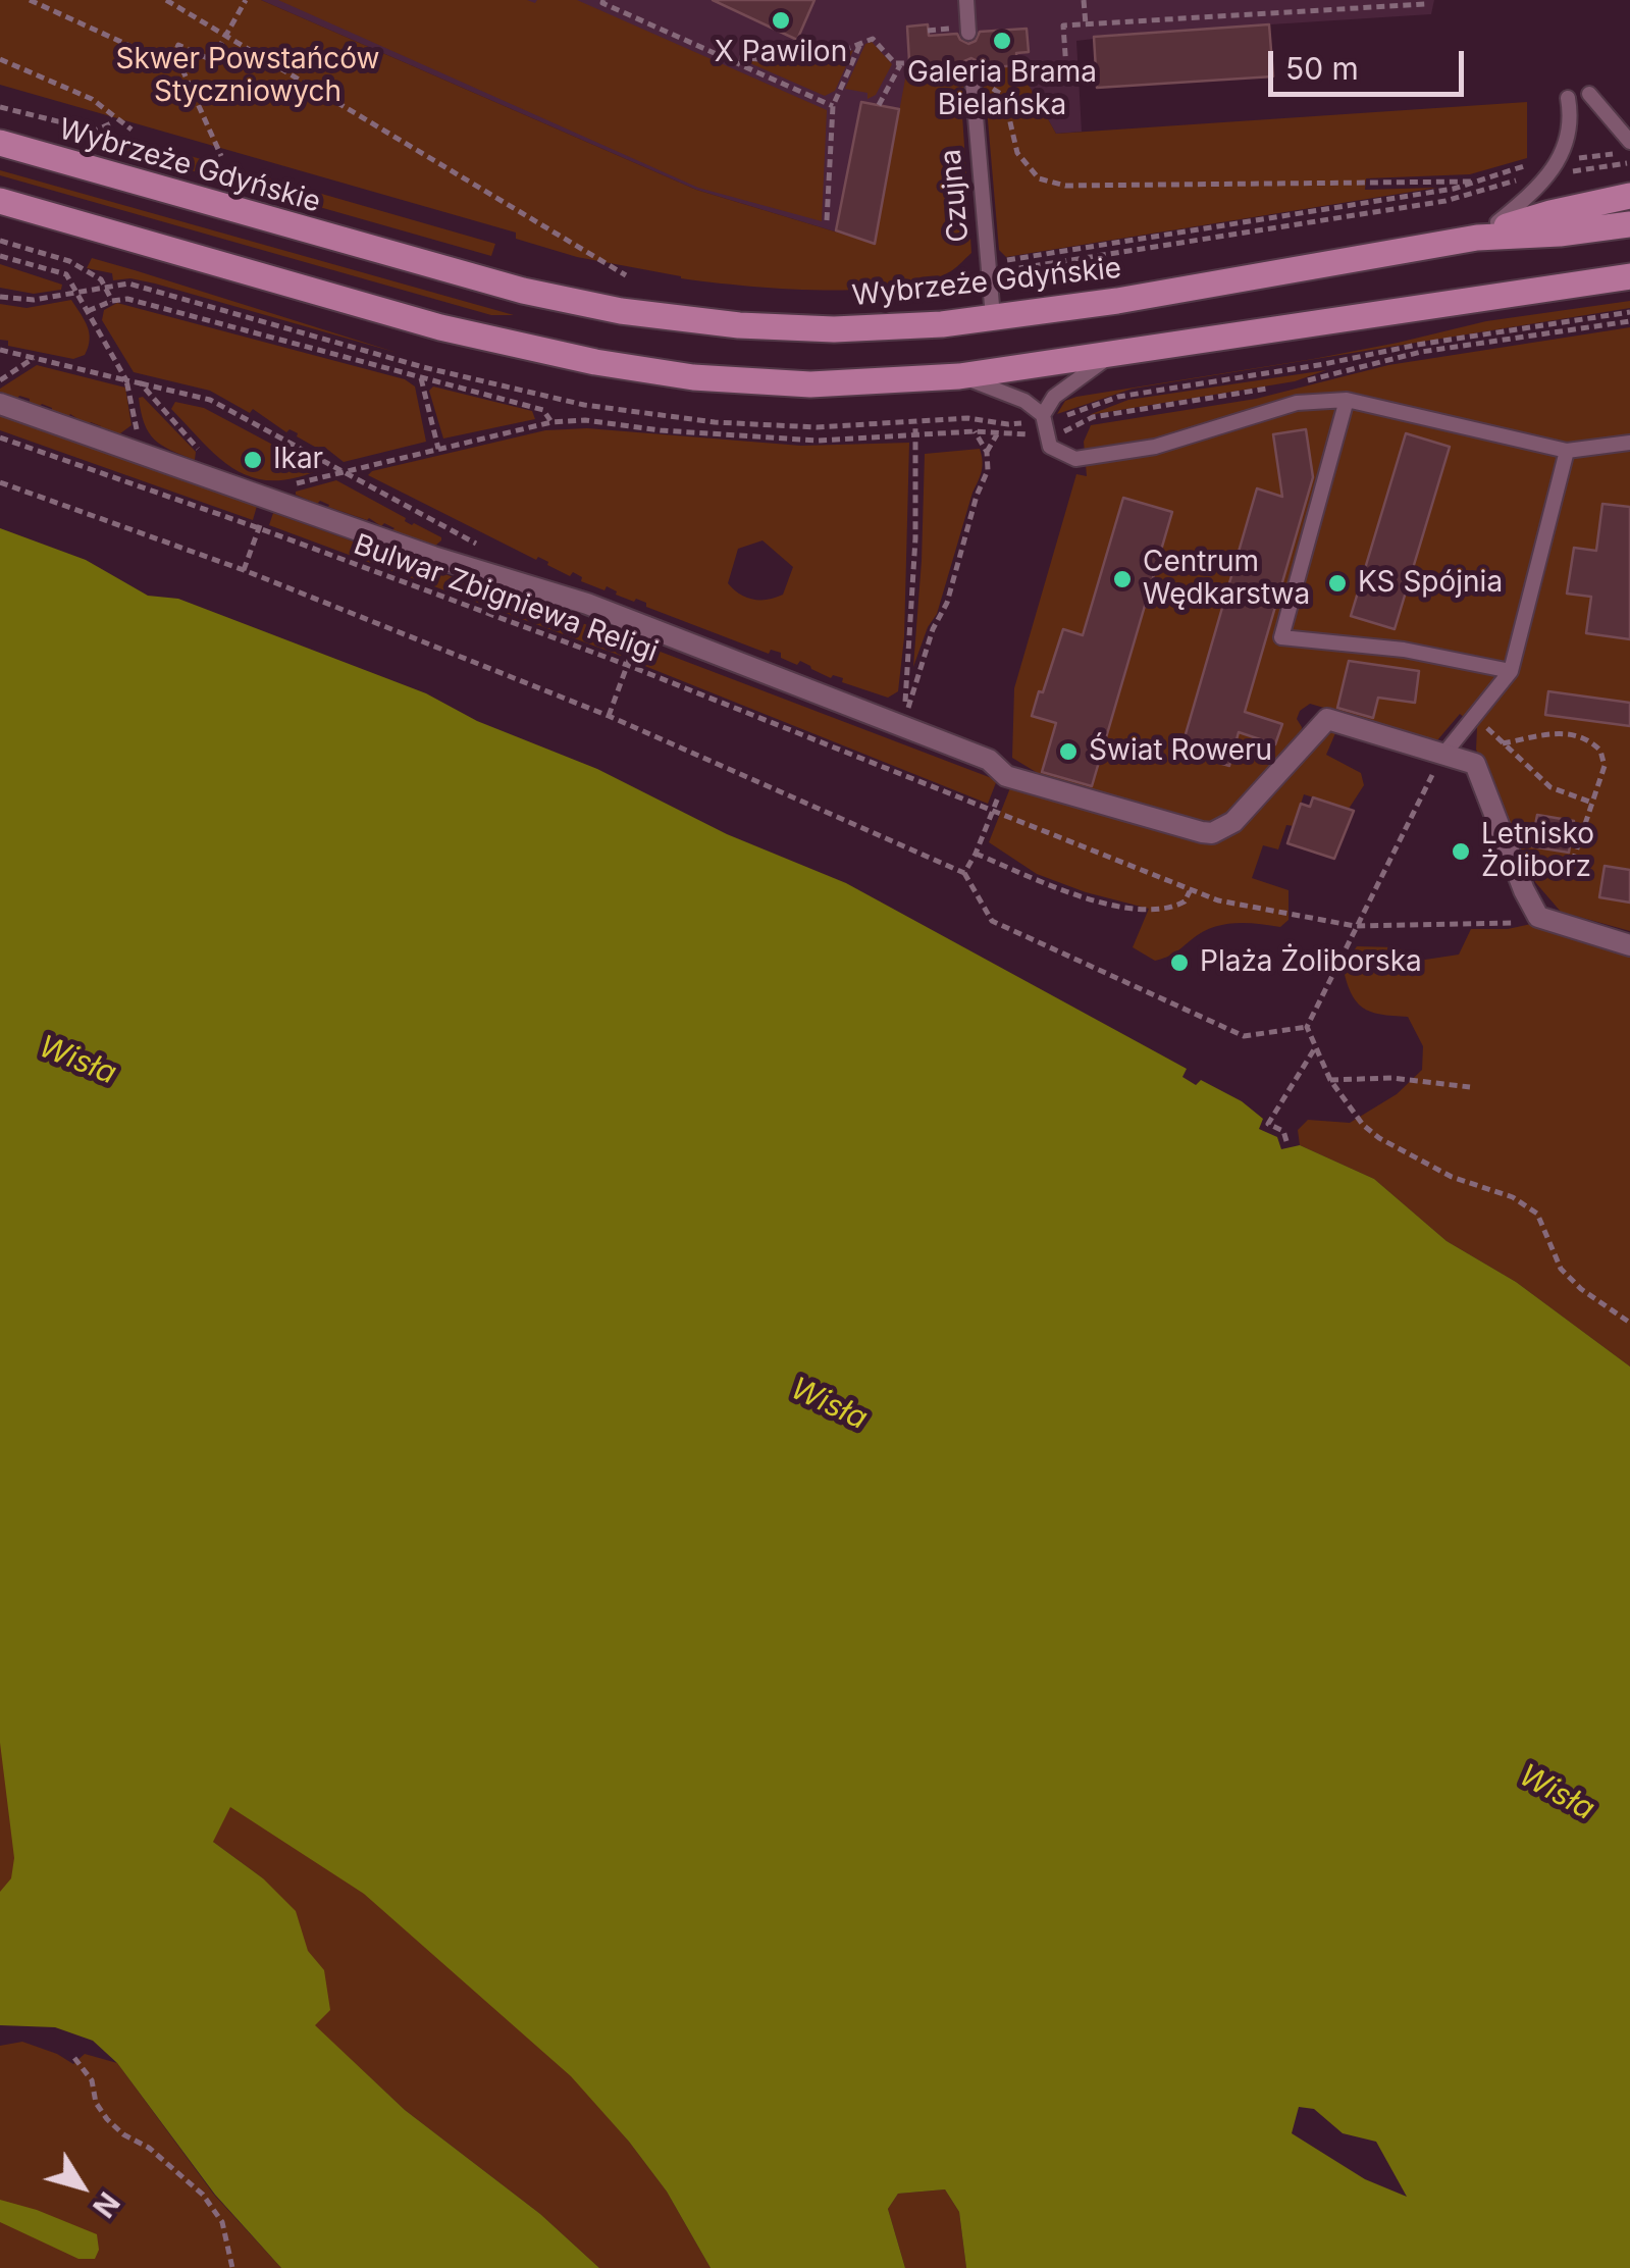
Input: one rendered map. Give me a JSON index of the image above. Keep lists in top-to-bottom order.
{
  "streets": {
    "main road": ["Wybrzeże Gdyńskie"],
    "lane": ["Czujna"],
    "path": ["Bulwar Zbigniewa Religi"]
  },
  "crossings": [
    ["Wybrzeże Gdyńskie", "Czujna"]
  ],
  "water": ["Wisła"],
  "parks": ["Skwer Powstańców Styczniowych"],
  "places": [
    "X Pawilon",
    "Galeria Brama Bielańska",
    "Ikar",
    "Centrum Wędkarstwa",
    "KS Spójnia",
    "Świat Roweru",
    "Letnisko Żoliborz",
    "Plaża Żoliborska"
  ],
  "scale_bar": "50 m",
  "north": "bottom right"
}
